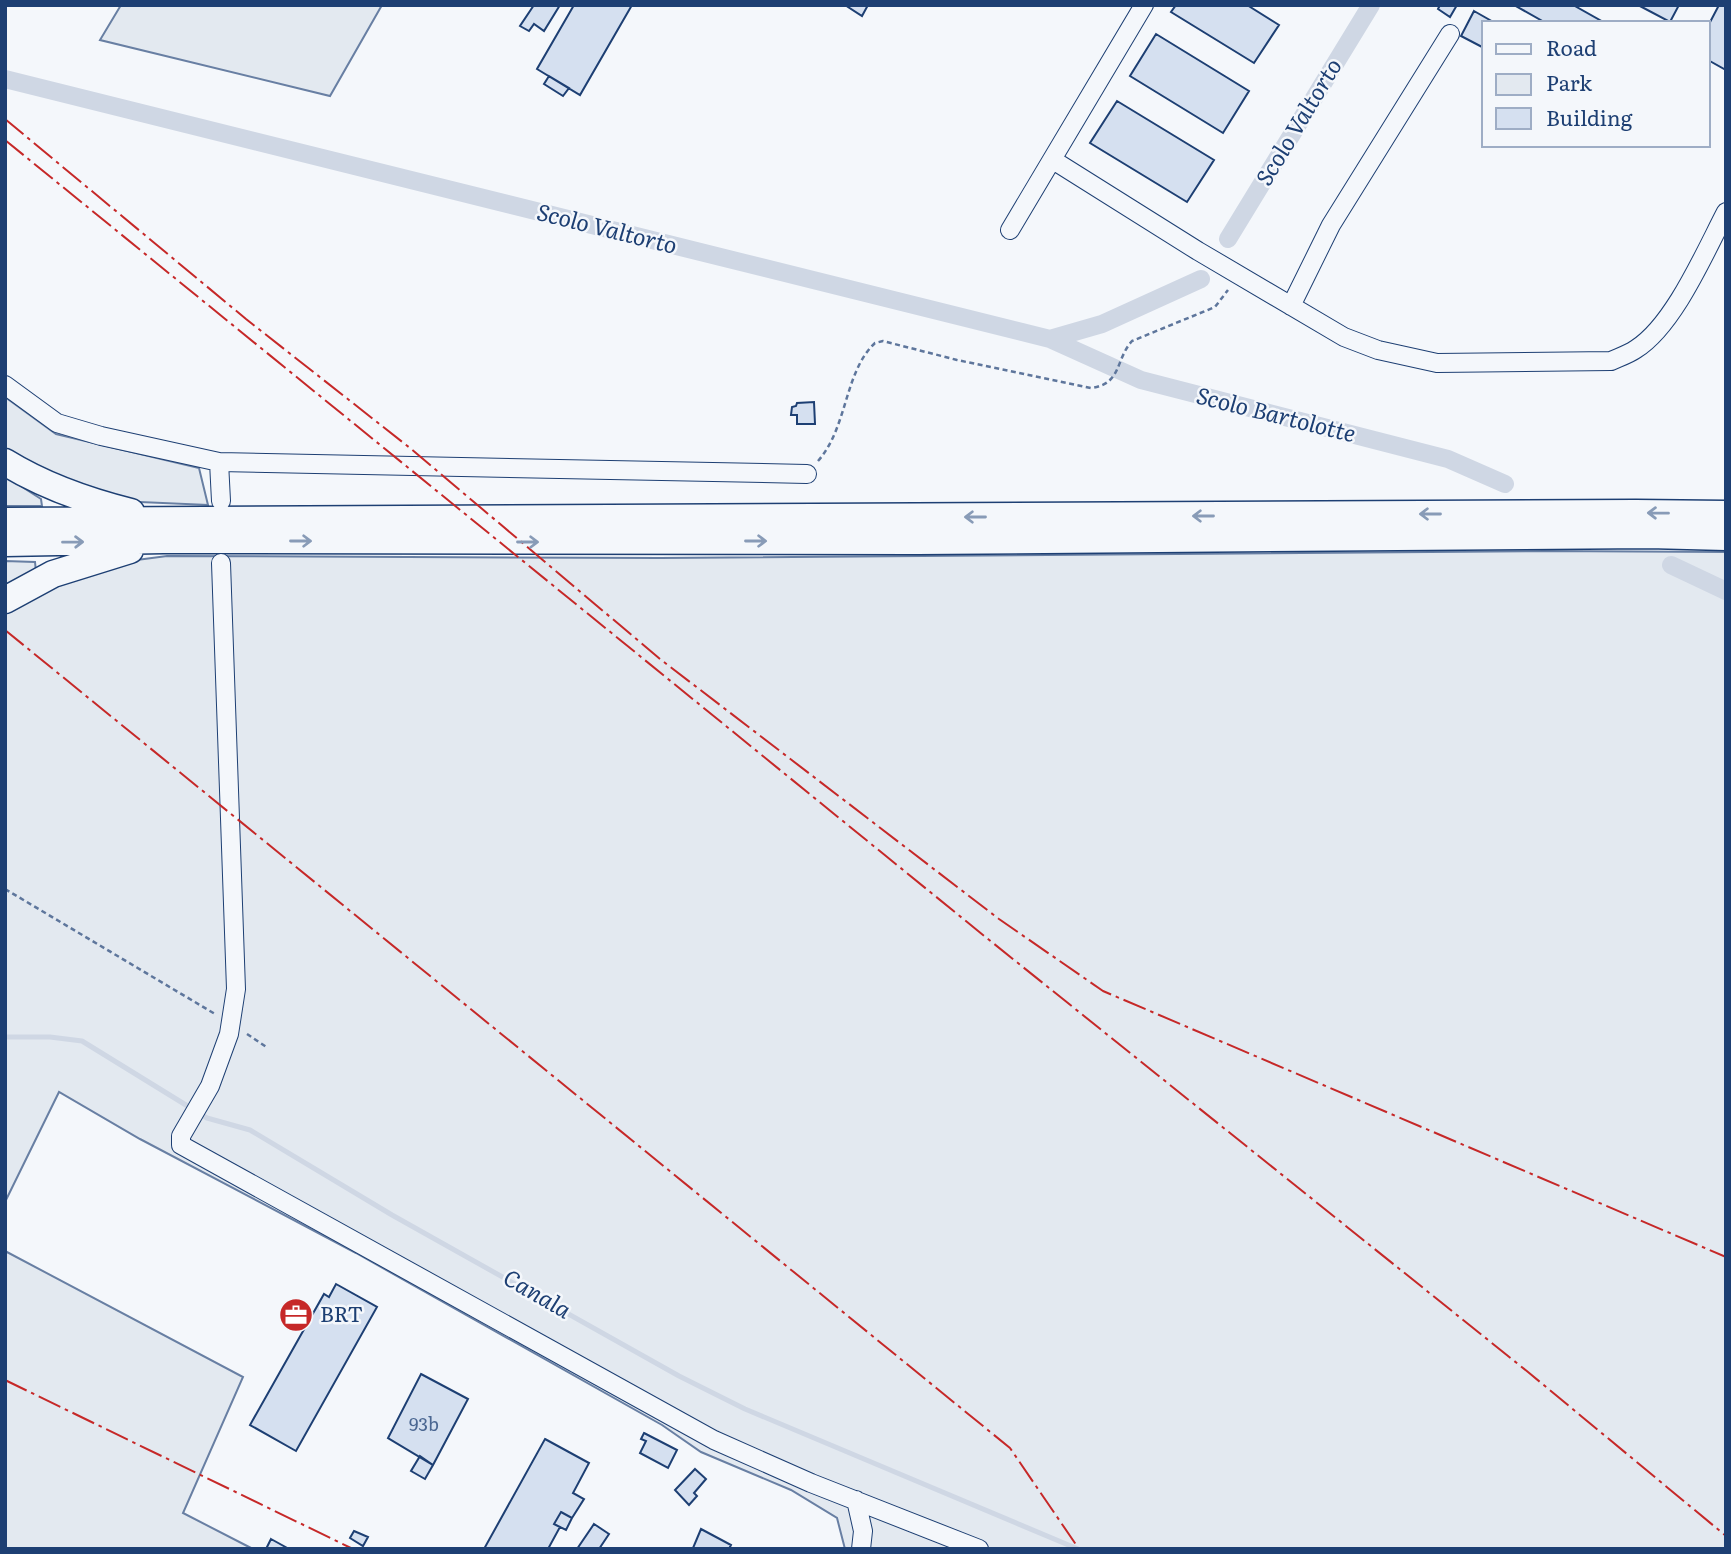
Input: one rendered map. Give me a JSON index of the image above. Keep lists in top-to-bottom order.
{
  "water": ["Scolo Valtorto", "Scolo Bartolotte", "Canala"],
  "places": {
    "office": ["BRT"]
  },
  "house_numbers": ["93b"],
  "legend": ["Road", "Park", "Building"]
}
